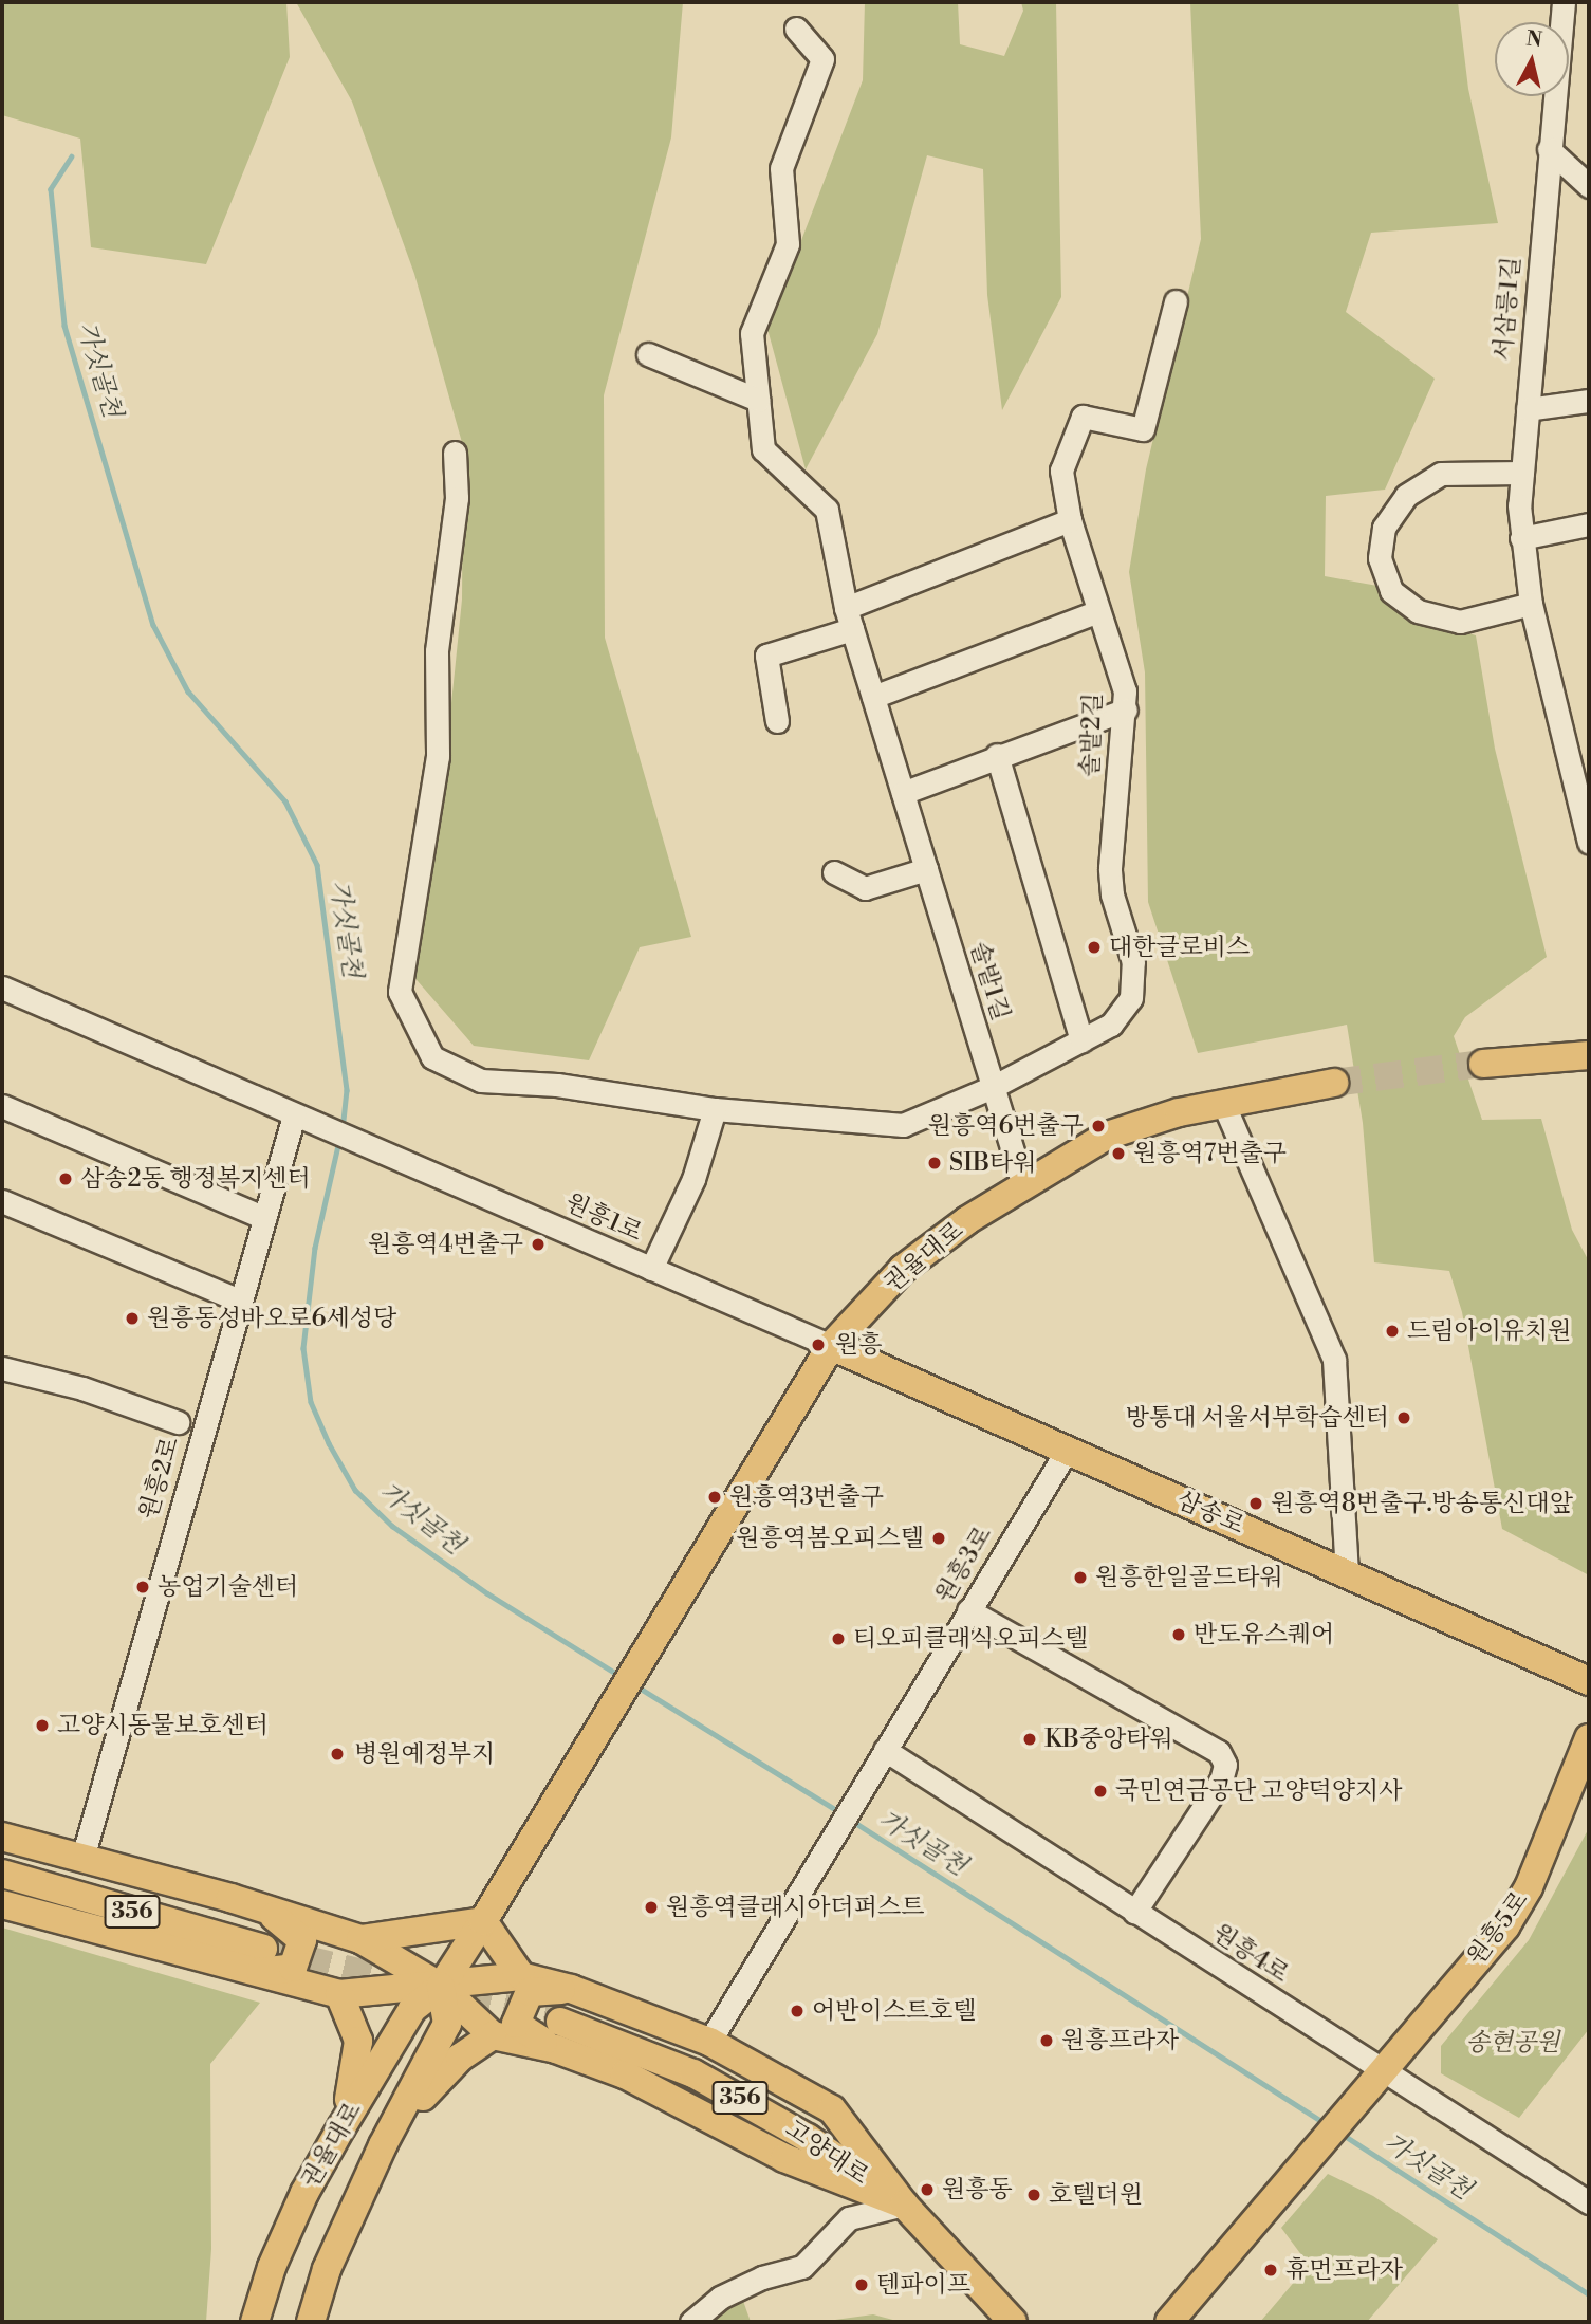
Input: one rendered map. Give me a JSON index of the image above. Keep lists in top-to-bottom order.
{
  "streets": {
    "main road": [
      "권율대로",
      "삼송로",
      "356",
      "원흥5로",
      "고양대로"
    ],
    "street": [
      "서삼릉1길",
      "솔밭2길",
      "솔밭1길",
      "원흥1로",
      "원흥2로",
      "원흥3로",
      "원흥4로"
    ]
  },
  "crossings": [
    ["솔밭2길", "솔밭1길"],
    ["솔밭1길", "권율대로"],
    ["원흥1로", "권율대로"],
    ["원흥1로", "원흥2로"],
    ["원흥1로", "삼송로"],
    ["권율대로", "삼송로"],
    ["삼송로", "원흥3로"],
    ["원흥3로", "원흥4로"],
    ["원흥5로", "원흥4로"]
  ],
  "water": ["가싯골천"],
  "parks": ["송현공원"],
  "places": [
    "대한글로비스",
    "원흥역6번출구",
    "원흥역7번출구",
    "SIB타워",
    "삼송2동 행정복지센터",
    "원흥역4번출구",
    "원흥동성바오로6세성당",
    "드림아이유치원",
    "원흥",
    "방통대 서울서부학습센터",
    "원흥역3번출구",
    "원흥역8번출구.방송통신대앞",
    "원흥역봄오피스텔",
    "원흥한일골드타워",
    "농업기술센터",
    "반도유스퀘어",
    "티오피클래식오피스텔",
    "고양시동물보호센터",
    "KB중앙타워",
    "병원예정부지",
    "국민연금공단 고양덕양지사",
    "원흥역클래시아더퍼스트",
    "어반이스트호텔",
    "원흥프라자",
    "원흥동",
    "호텔더윈",
    "휴먼프라자",
    "텐파이프"
  ],
  "north": "top"
}
